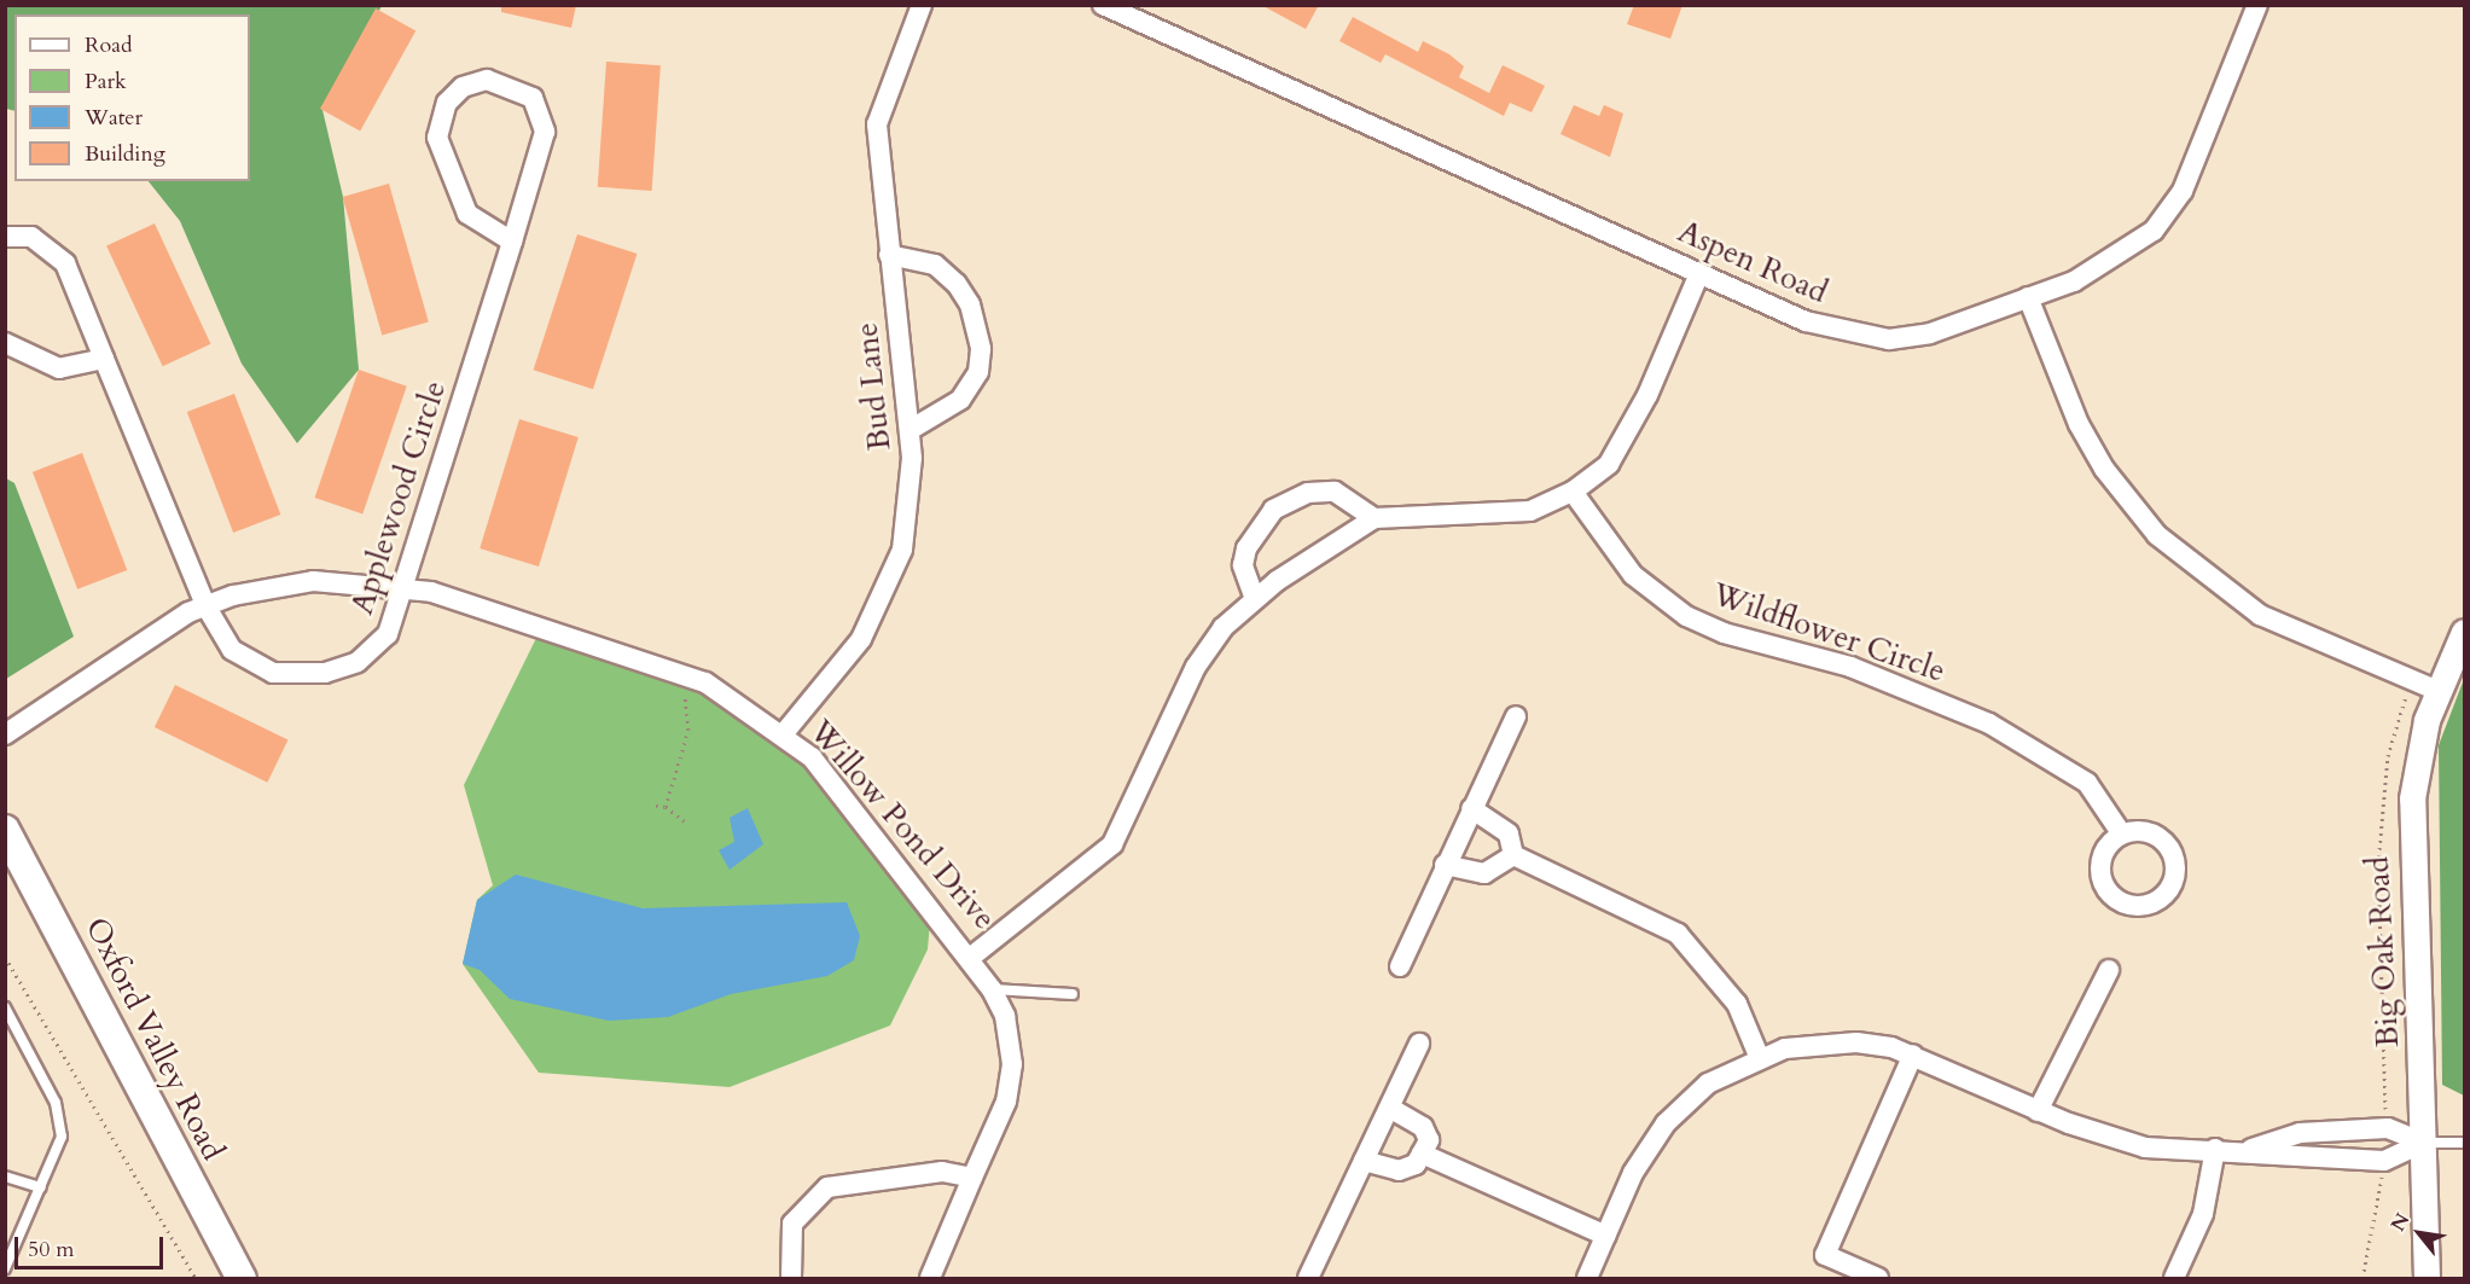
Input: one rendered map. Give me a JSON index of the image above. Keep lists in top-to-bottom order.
{
  "streets": {
    "main road": ["Oxford Valley Road"],
    "street": [
      "Aspen Road",
      "Bud Lane",
      "Applewood Circle",
      "Wildflower Circle",
      "Willow Pond Drive",
      "Big Oak Road"
    ]
  },
  "crossings": [
    ["Aspen Road", "Willow Pond Drive"],
    ["Bud Lane", "Willow Pond Drive"],
    ["Applewood Circle", "Willow Pond Drive"],
    ["Wildflower Circle", "Willow Pond Drive"]
  ],
  "legend": [
    "Road",
    "Park",
    "Water",
    "Building"
  ],
  "scale_bar": "50 m",
  "north": "top left"
}
